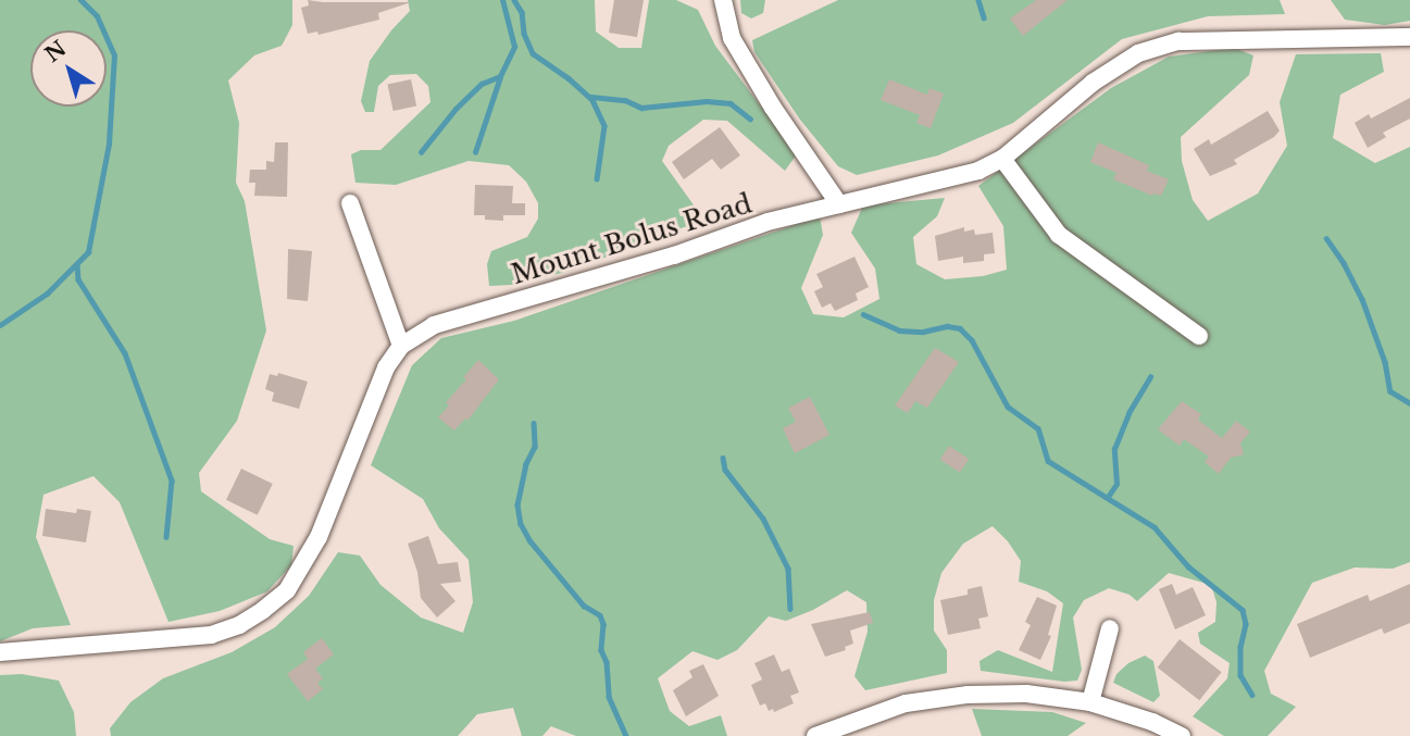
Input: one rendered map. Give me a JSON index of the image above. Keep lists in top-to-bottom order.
{
  "streets": {
    "street": ["Mount Bolus Road"]
  },
  "north": "top left"
}
